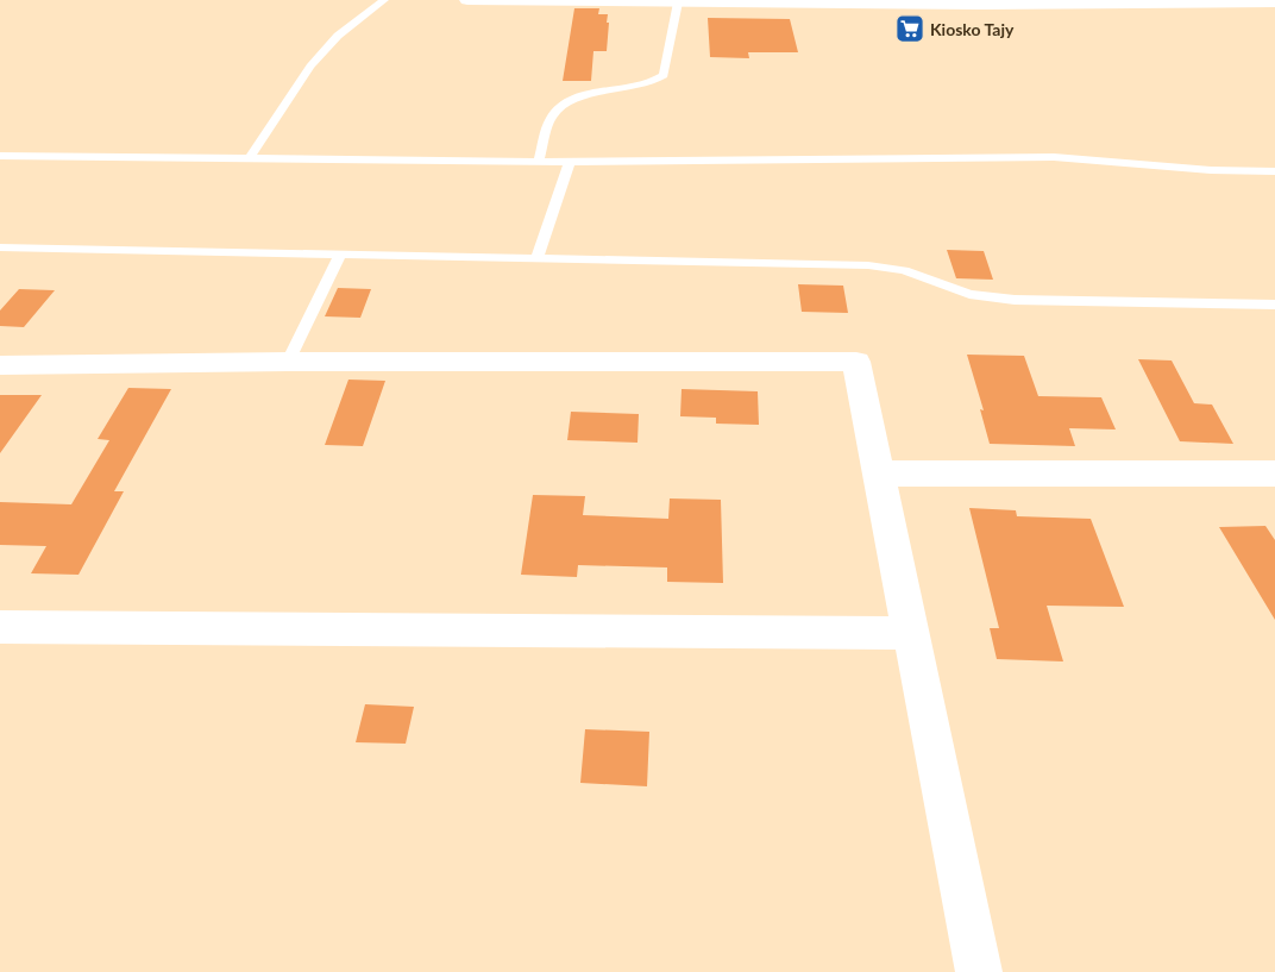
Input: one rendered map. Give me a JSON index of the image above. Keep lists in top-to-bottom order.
{
  "places": {
    "supermarket": ["Kiosko Tajy"]
  }
}
